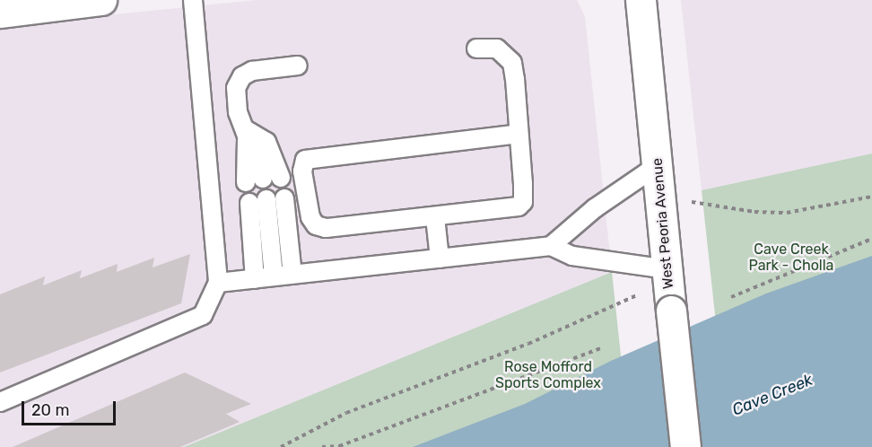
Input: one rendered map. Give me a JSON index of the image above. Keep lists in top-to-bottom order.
{
  "streets": {
    "main road": ["West Peoria Avenue"]
  },
  "water": ["Cave Creek"],
  "parks": ["Cave Creek Park - Cholla", "Rose Mofford Sports Complex"],
  "scale_bar": "20 m"
}
